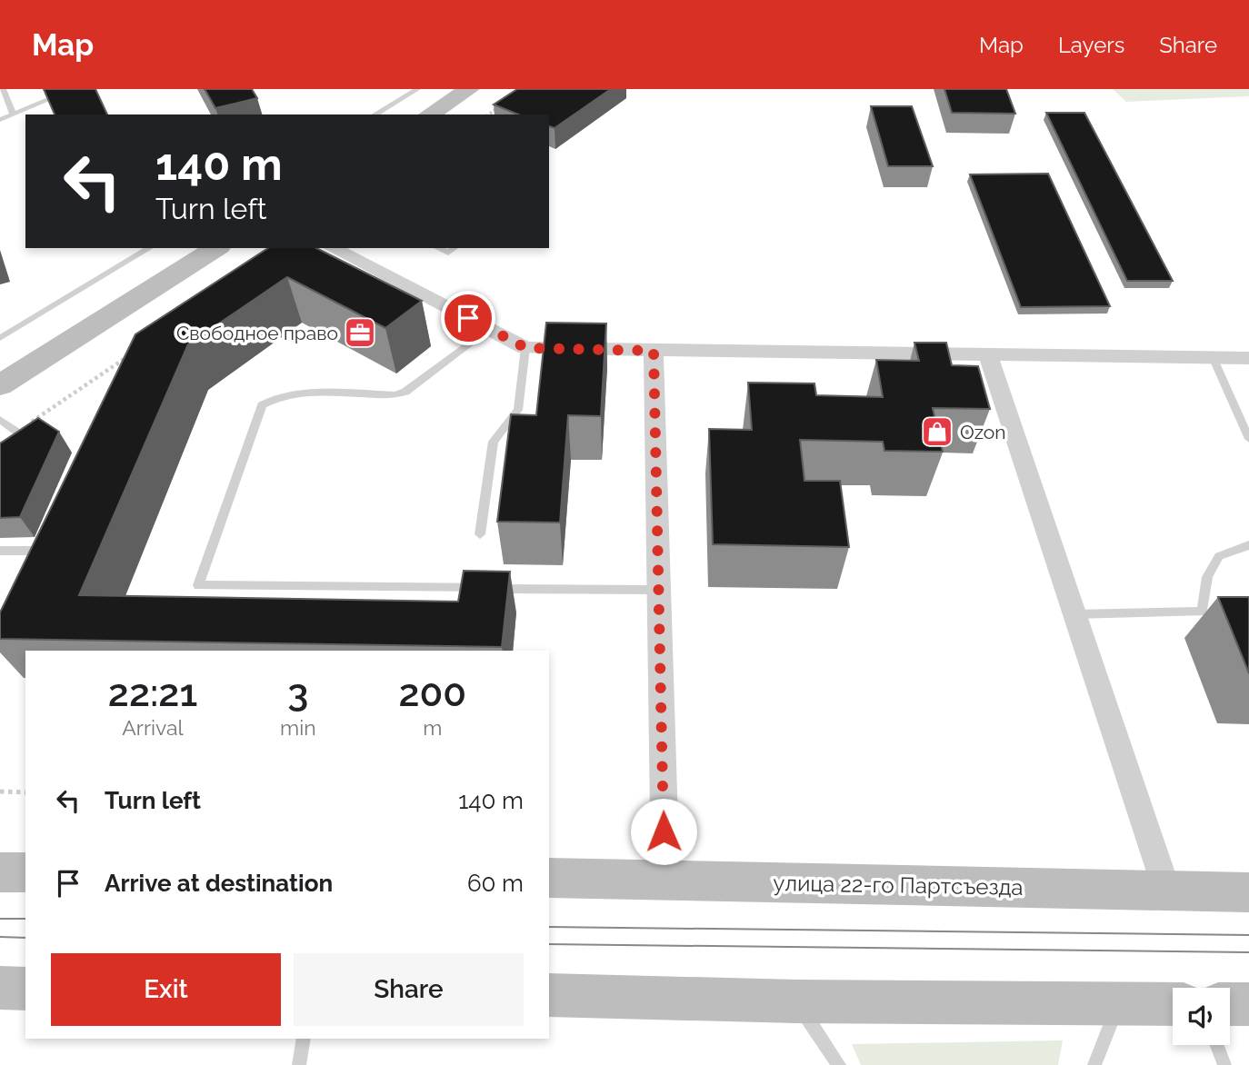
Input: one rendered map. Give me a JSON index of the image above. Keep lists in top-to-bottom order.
{
  "streets": {
    "main road": ["улица 22-го Партсъезда"]
  },
  "places": {
    "office": ["Свободное право"],
    "shop": ["Ozon"]
  },
  "page": {
    "header": "Map",
    "nav": ["Map", "Layers", "Share"],
    "turn": ["140 m", "Turn left"],
    "eta": [
      "22:21",
      "Arrival",
      "3",
      "min",
      "200",
      "m"
    ],
    "list": [
      {
        "name": "Turn left",
        "value": "140 m"
      },
      {
        "name": "Arrive at destination",
        "value": "60 m"
      }
    ],
    "buttons": ["Exit", "Share"]
  }
}
